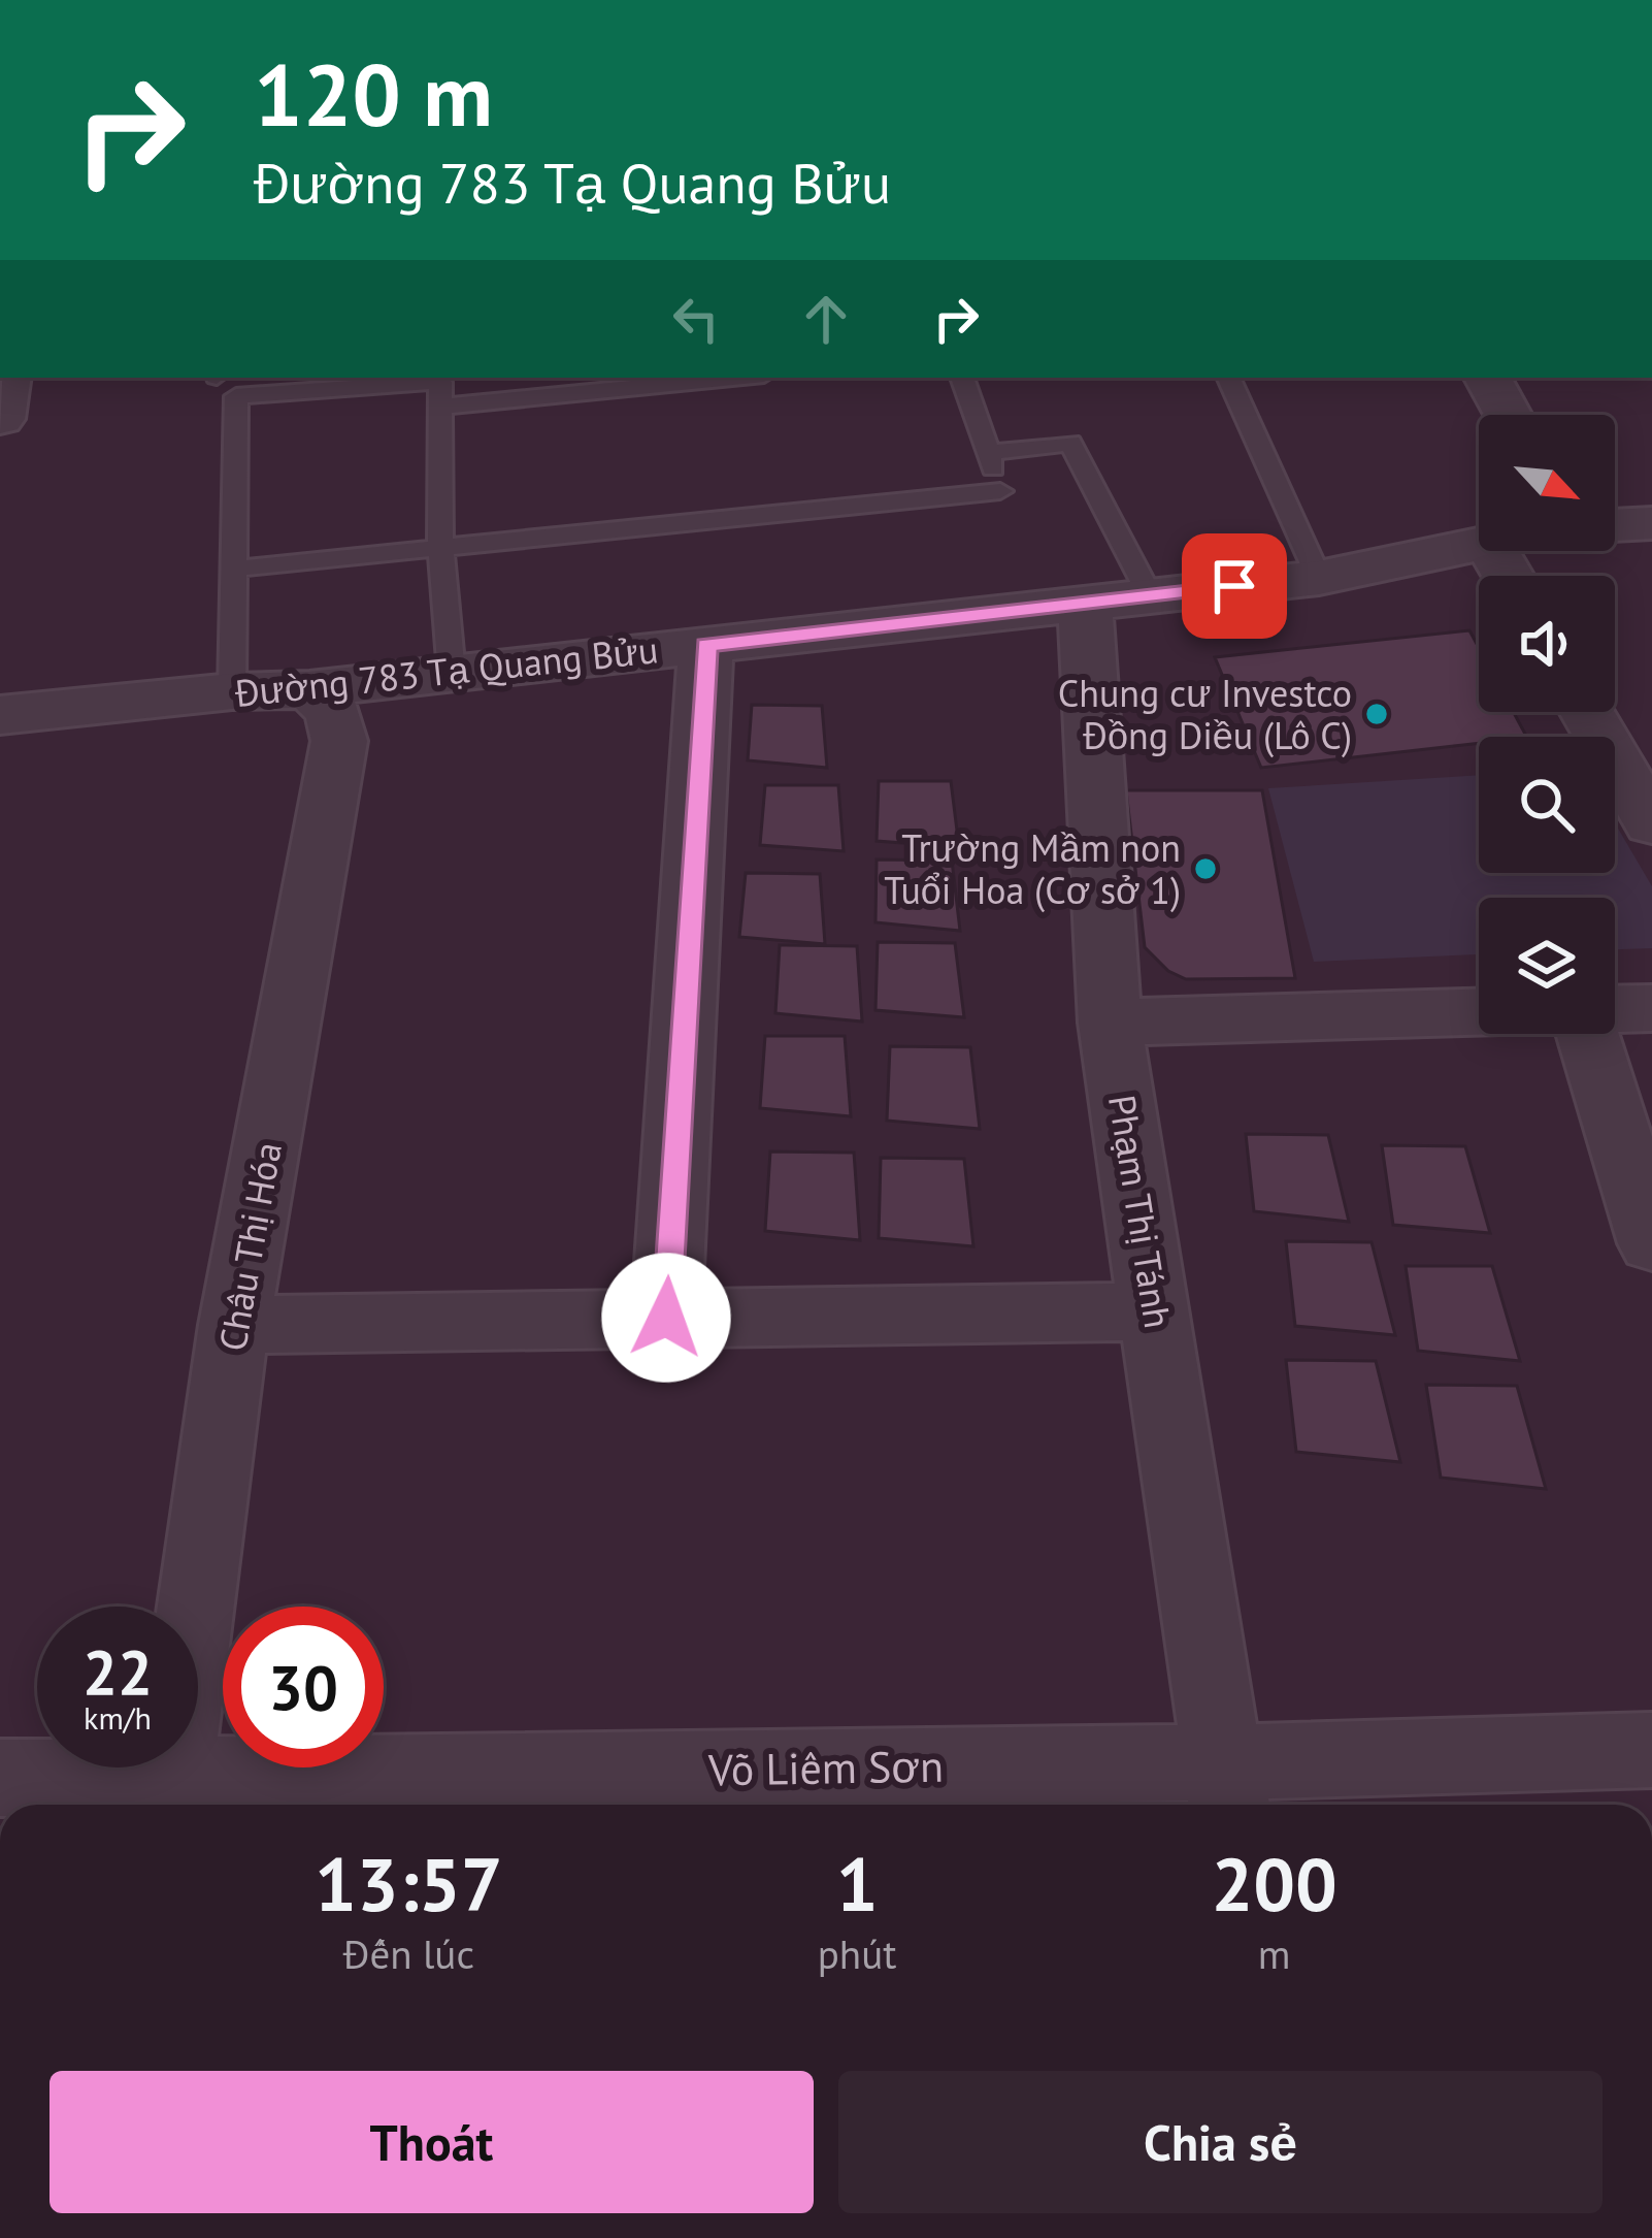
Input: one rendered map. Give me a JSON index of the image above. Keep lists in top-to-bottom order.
{
  "streets": {
    "street": [
      "Đường 783 Tạ Quang Bửu",
      "Phạm Thị Tánh",
      "Châu Thị Hóa",
      "Võ Liêm Sơn"
    ]
  },
  "crossings": [
    ["Đường 783 Tạ Quang Bửu", "Phạm Thị Tánh"],
    ["Đường 783 Tạ Quang Bửu", "Châu Thị Hóa"],
    ["Phạm Thị Tánh", "Võ Liêm Sơn"],
    ["Châu Thị Hóa", "Võ Liêm Sơn"]
  ],
  "places": ["Chung cư Investco Đồng Diều (Lô C)", "Trường Mầm non Tuổi Hoa (Cơ sở 1)"],
  "north": "bottom right",
  "page": {
    "turn": ["120 m", "Đường 783 Tạ Quang Bửu"],
    "speed": "22 km/h",
    "limit": "30",
    "eta": [
      "13:57",
      "Đến lúc",
      "1",
      "phút",
      "200",
      "m"
    ],
    "buttons": ["Thoát", "Chia sẻ"]
  }
}
